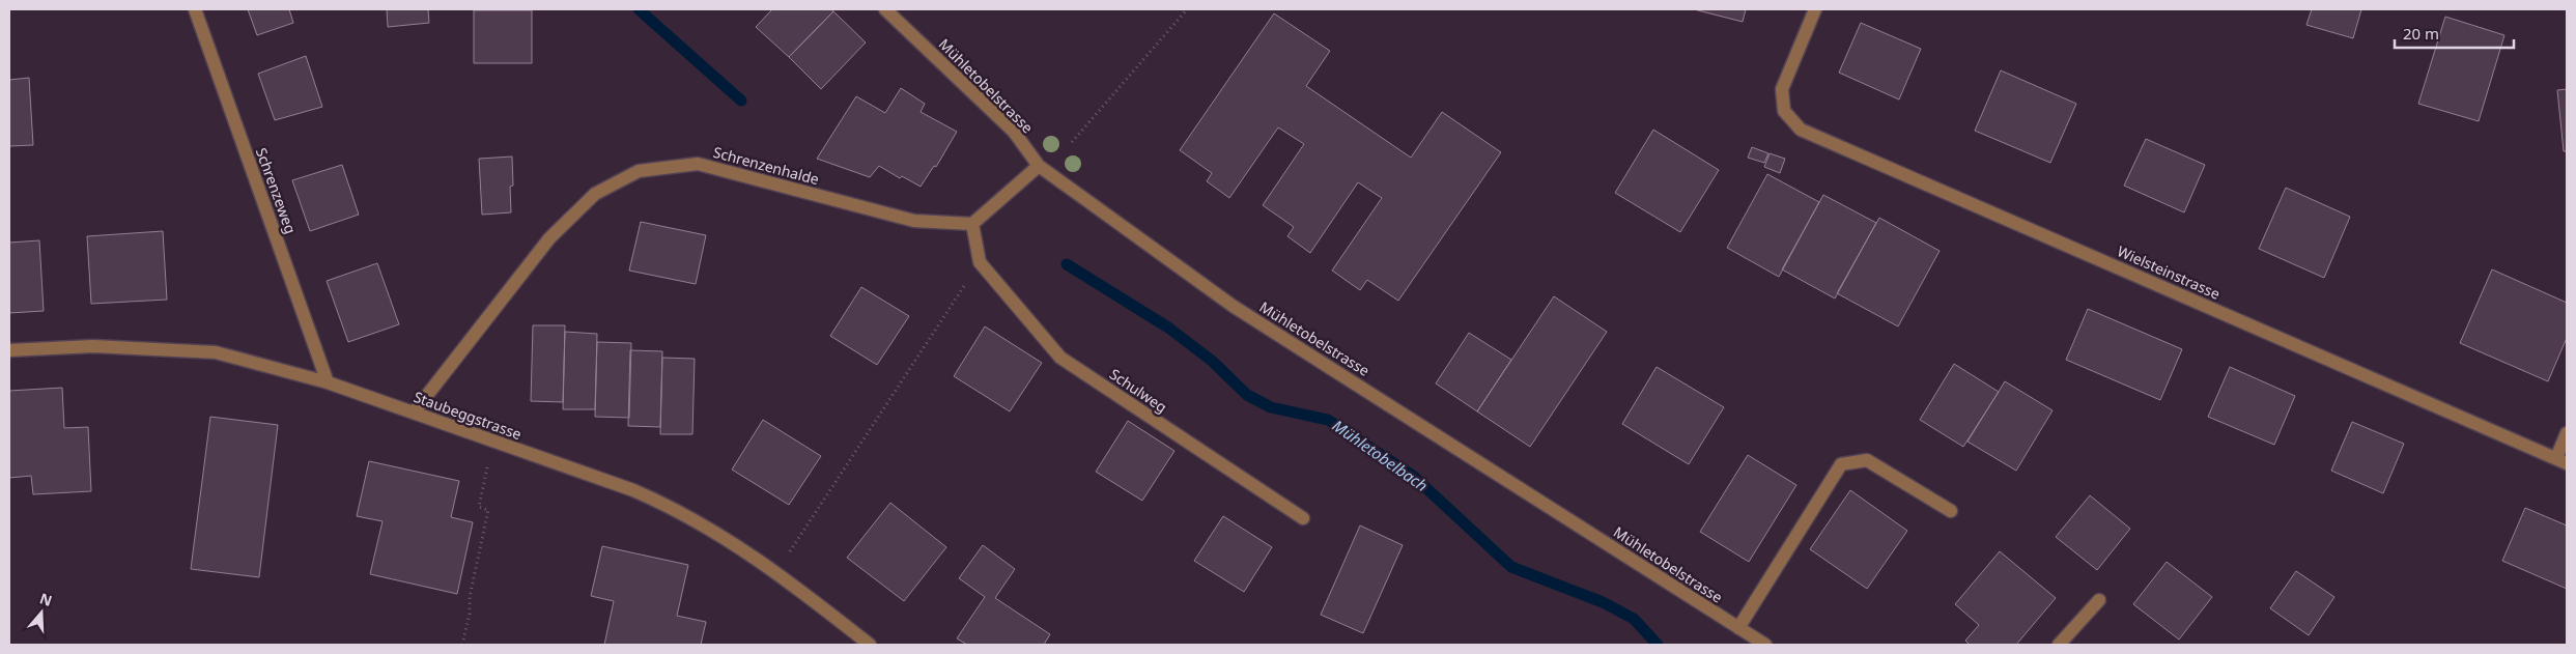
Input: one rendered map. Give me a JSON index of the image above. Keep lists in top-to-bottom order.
{
  "streets": {
    "street": [
      "Mühletobelstrasse",
      "Schrenzenhalde",
      "Schrenzeweg",
      "Wielsteinstrasse",
      "Schulweg",
      "Staubeggstrasse"
    ]
  },
  "crossings": [
    ["Schrenzenhalde", "Schulweg"],
    ["Schrenzenhalde", "Staubeggstrasse"],
    ["Schrenzeweg", "Staubeggstrasse"]
  ],
  "water": ["Mühletobelbach"],
  "scale_bar": "20 m",
  "north": "top"
}
